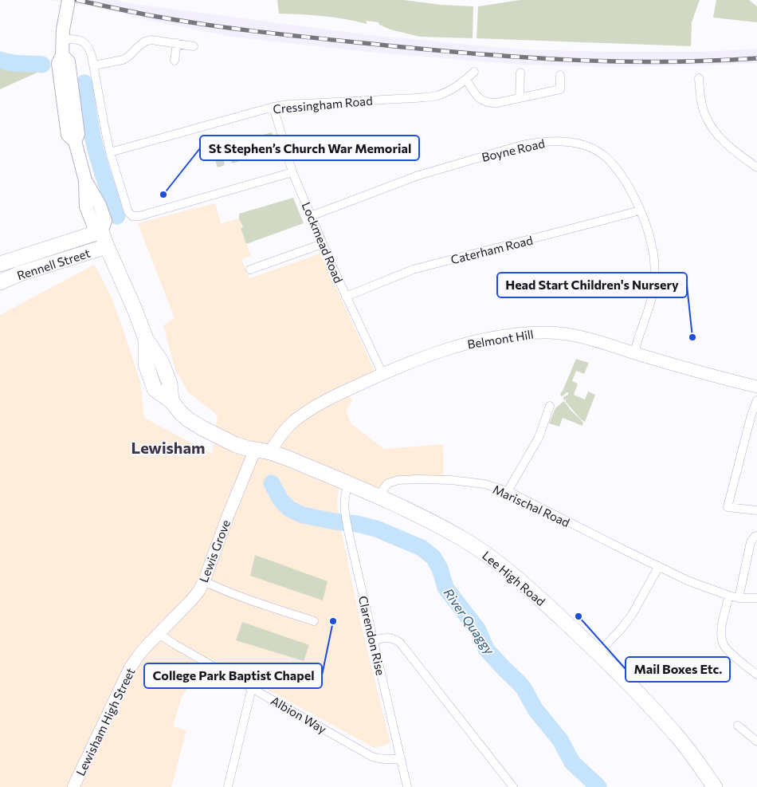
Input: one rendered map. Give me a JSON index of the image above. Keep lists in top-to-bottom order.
{
  "streets": {
    "highway": ["Rennell Street", "Lee High Road"],
    "main road": ["Belmont Hill", "Lewis Grove", "Lewisham High Street"],
    "street": [
      "Cressingham Road",
      "Boyne Road",
      "Lockmead Road",
      "Caterham Road",
      "Marischal Road",
      "Clarendon Rise",
      "Albion Way"
    ]
  },
  "crossings": [
    ["Cressingham Road", "Lockmead Road"],
    ["Boyne Road", "Lockmead Road"],
    ["Boyne Road", "Caterham Road"],
    ["Boyne Road", "Belmont Hill"],
    ["Lockmead Road", "Caterham Road"],
    ["Lockmead Road", "Belmont Hill"],
    ["Belmont Hill", "Lewis Grove"],
    ["Belmont Hill", "Lee High Road"],
    ["Marischal Road", "Lee High Road"],
    ["Lewis Grove", "Lee High Road"],
    ["Lewis Grove", "Albion Way"],
    ["Lewis Grove", "Lewisham High Street"],
    ["Lee High Road", "Clarendon Rise"],
    ["Clarendon Rise", "Albion Way"]
  ],
  "districts": ["Lewisham"],
  "water": ["River Quaggy"],
  "places": [
    "St Stephen’s Church War Memorial",
    "Head Start Children's Nursery",
    "Mail Boxes Etc.",
    "College Park Baptist Chapel"
  ]
}
